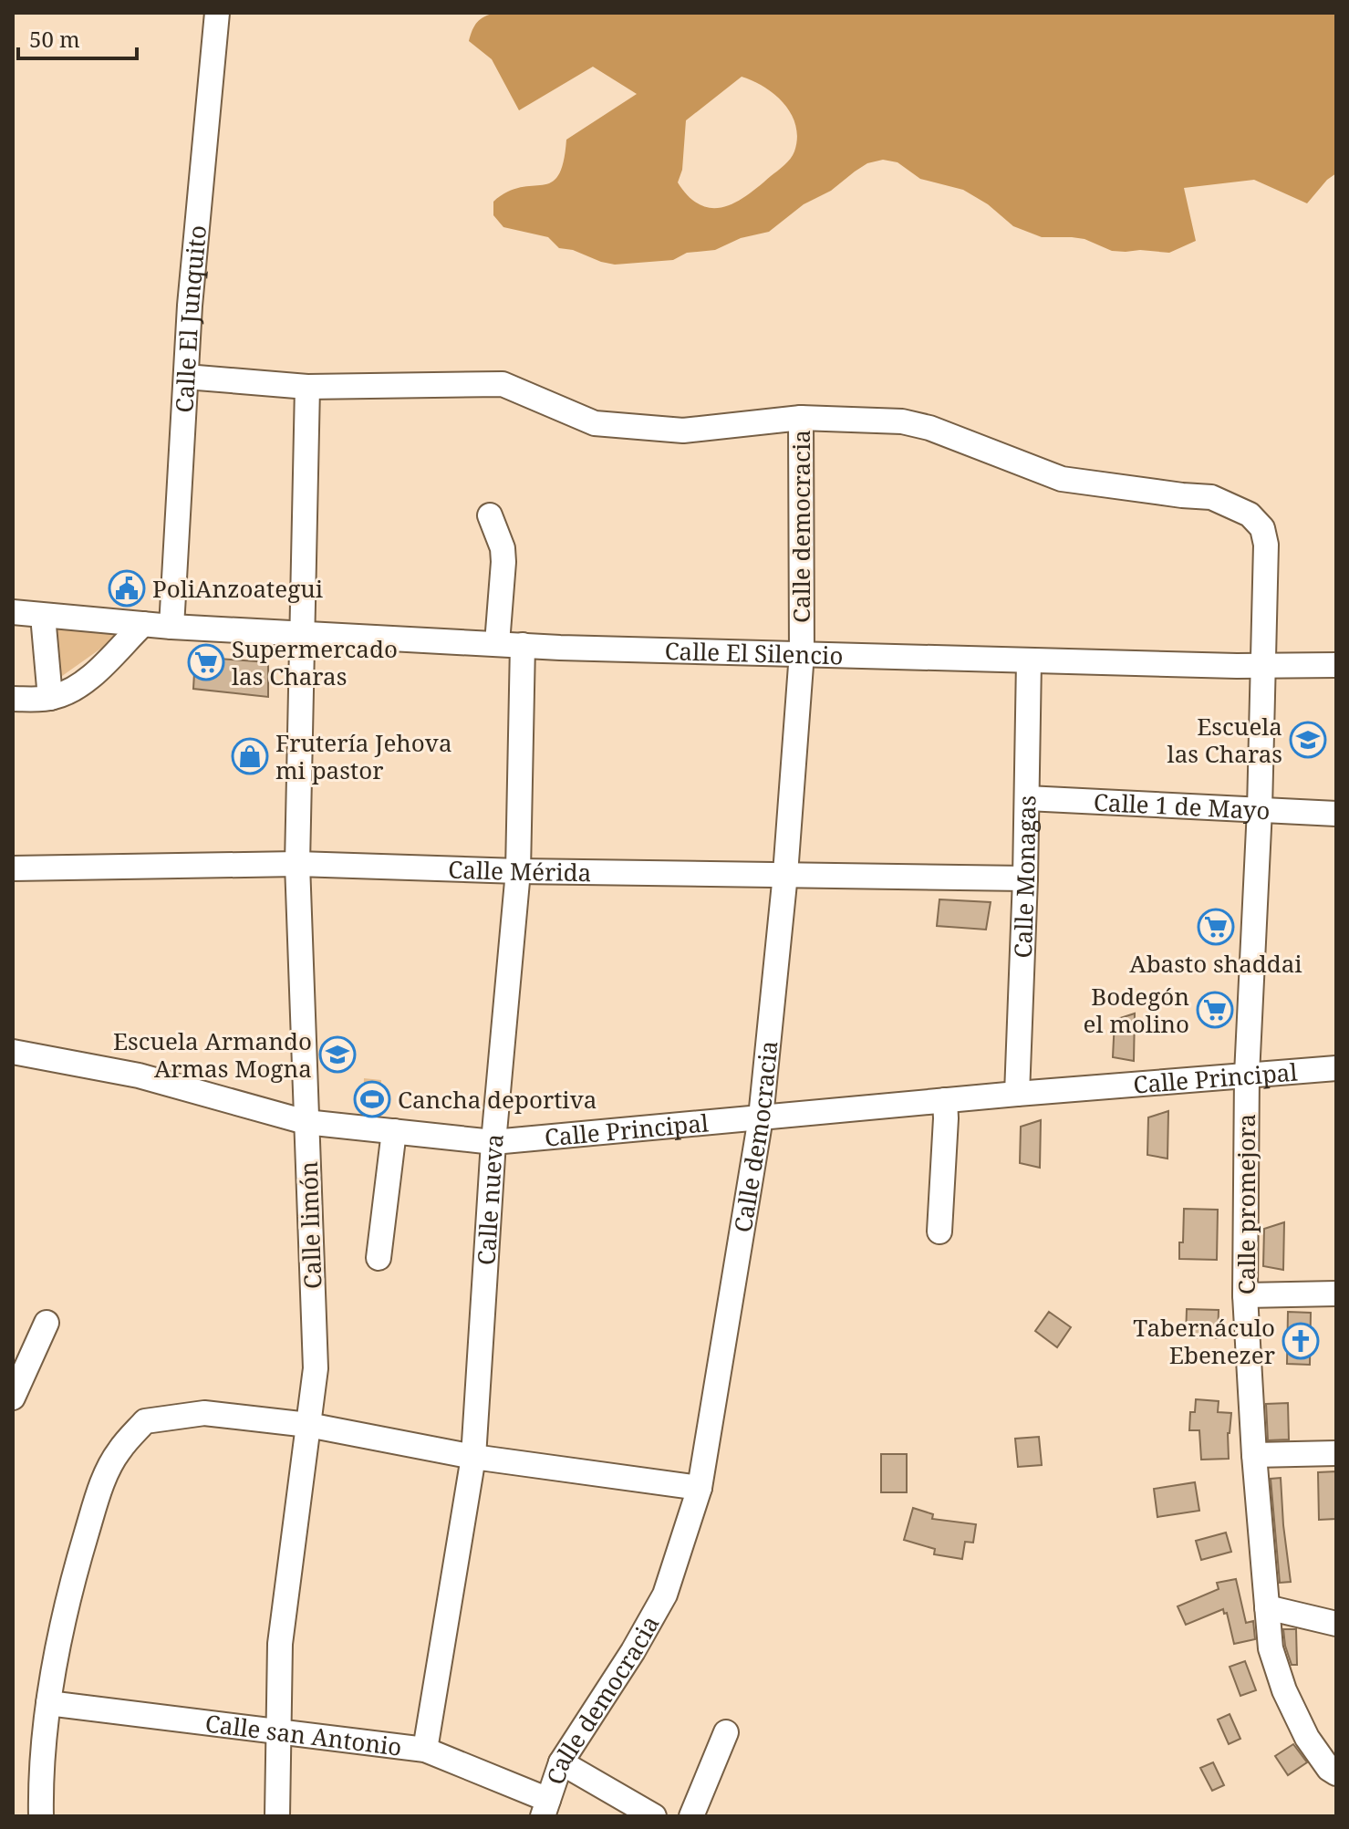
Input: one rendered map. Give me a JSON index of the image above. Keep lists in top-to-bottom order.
{
  "streets": {
    "street": [
      "Calle El Junquito",
      "Calle democracia",
      "Calle El Silencio",
      "Calle 1 de Mayo",
      "Calle Mérida",
      "Calle Monagas",
      "Calle Principal",
      "Calle nueva",
      "Calle promejora",
      "Calle limón",
      "Calle san Antonio"
    ]
  },
  "crossings": [
    ["Calle El Junquito", "Calle El Silencio"],
    ["Calle democracia", "Calle El Silencio"],
    ["Calle democracia", "Calle Mérida"],
    ["Calle democracia", "Calle Principal"],
    ["Calle democracia", "Calle promejora"],
    ["Calle democracia", "Calle san Antonio"],
    ["Calle El Silencio", "Calle Monagas"],
    ["Calle El Silencio", "Calle nueva"],
    ["Calle El Silencio", "Calle promejora"],
    ["Calle El Silencio", "Calle limón"],
    ["Calle 1 de Mayo", "Calle Monagas"],
    ["Calle 1 de Mayo", "Calle promejora"],
    ["Calle Mérida", "Calle Monagas"],
    ["Calle Mérida", "Calle nueva"],
    ["Calle Mérida", "Calle limón"],
    ["Calle Monagas", "Calle Principal"],
    ["Calle Principal", "Calle nueva"],
    ["Calle Principal", "Calle promejora"],
    ["Calle Principal", "Calle limón"],
    ["Calle nueva", "Calle san Antonio"],
    ["Calle limón", "Calle san Antonio"]
  ],
  "places": {
    "public building": ["PoliAnzoategui"],
    "supermarket": ["Supermercado las Charas", "Abasto shaddai", "Bodegón el molino"],
    "school or university": ["Escuela las Charas", "Escuela Armando Armas Mogna"],
    "shop": ["Frutería Jehova mi pastor"],
    "sports": ["Cancha deportiva"],
    "church": ["Tabernáculo Ebenezer"]
  },
  "scale_bar": "50 m"
}
